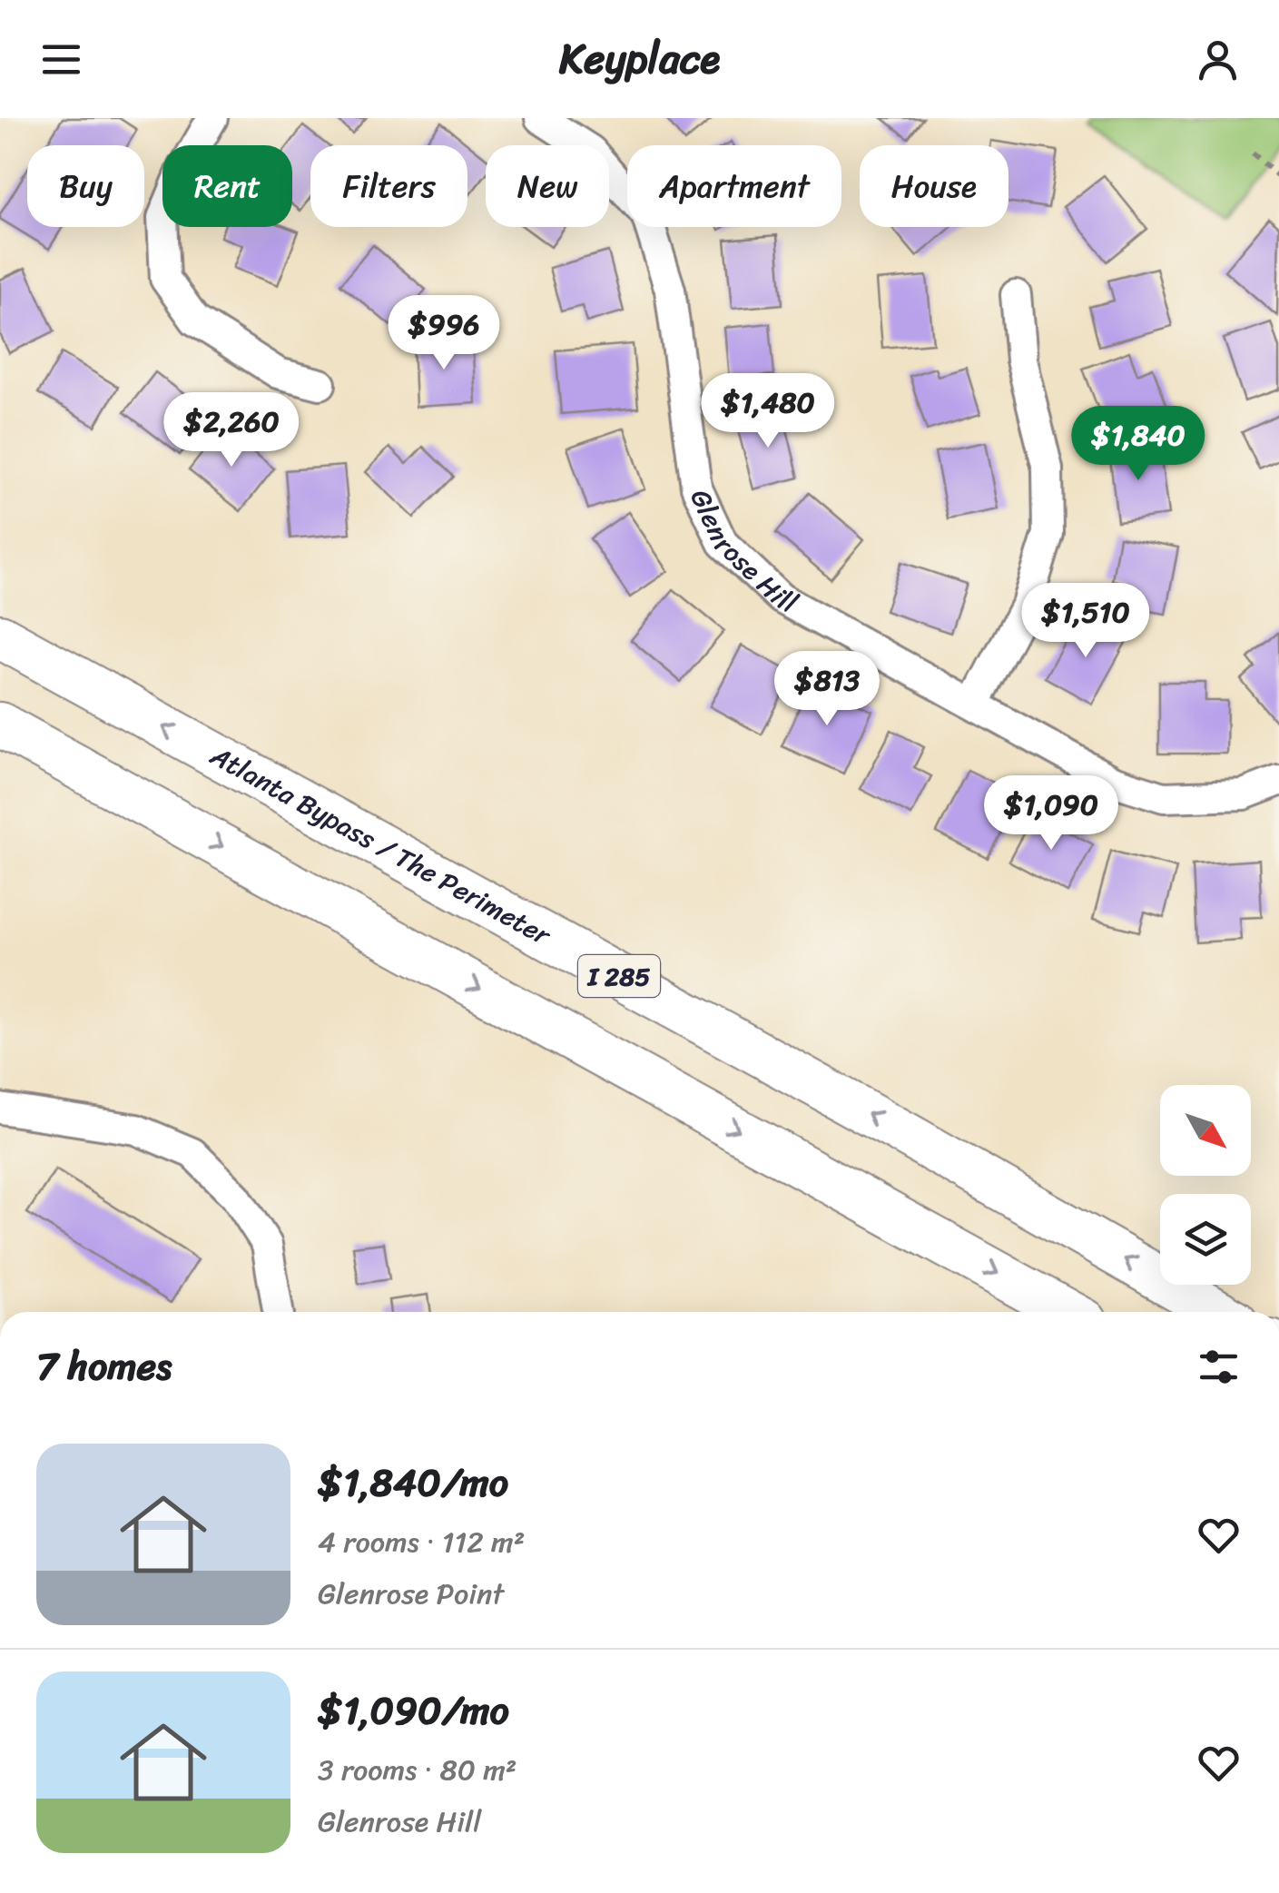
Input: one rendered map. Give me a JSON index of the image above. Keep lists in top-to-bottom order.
{
  "streets": {
    "highway": ["Atlanta Bypass / The Perimeter", "I 285"],
    "street": ["Glenrose Hill"]
  },
  "north": "bottom right",
  "page": {
    "header": "Keyplace",
    "chip": [
      "Buy",
      "Rent",
      "Filters",
      "New",
      "Apartment",
      "House"
    ],
    "price": [
      "$996",
      "$1,480",
      "$2,260",
      "$1,840",
      "$1,510",
      "$813",
      "$1,090"
    ],
    "heading": "7 homes",
    "list": [
      {
        "name": "$1,840/mo",
        "note": "4 rooms · 112 m² · Glenrose Point"
      },
      {
        "name": "$1,090/mo",
        "note": "3 rooms · 80 m² · Glenrose Hill"
      }
    ]
  }
}
